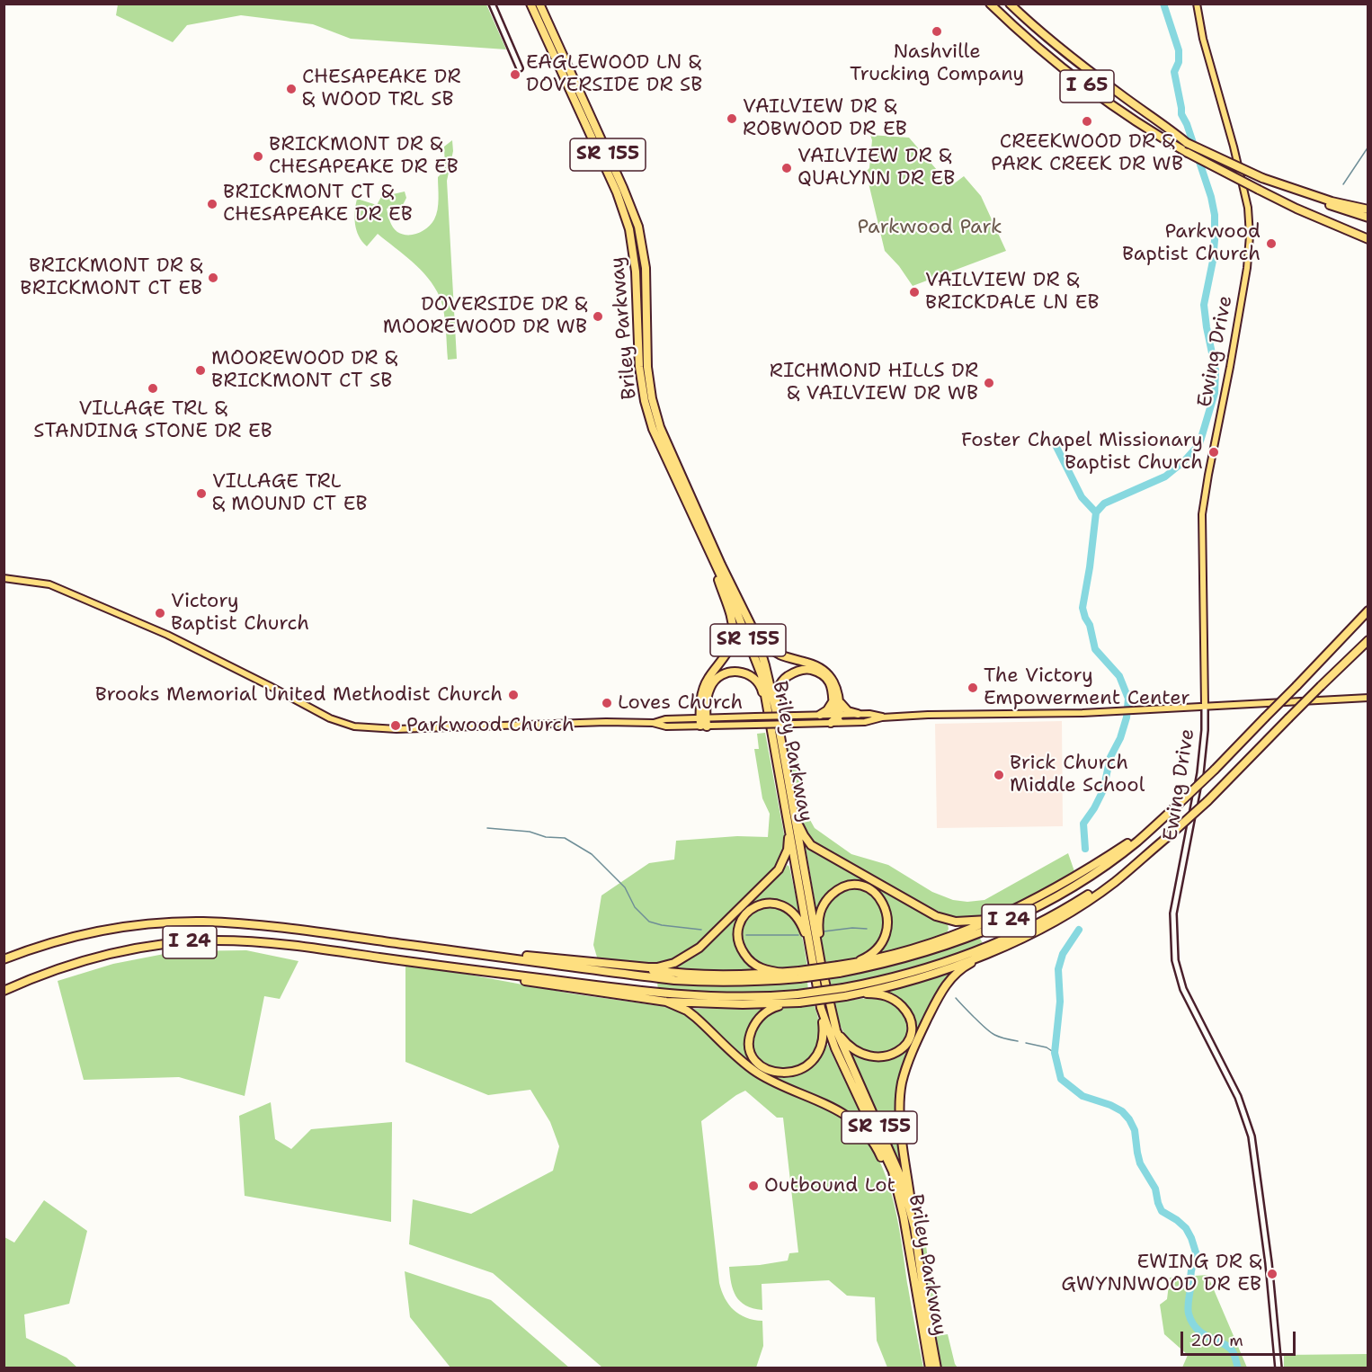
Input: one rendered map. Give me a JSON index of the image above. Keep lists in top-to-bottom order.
{
  "streets": {
    "highway": [
      "I 65",
      "SR 155",
      "Briley Parkway",
      "I 24"
    ],
    "main road": ["Ewing Drive"]
  },
  "parks": ["Parkwood Park"],
  "places": [
    "Nashville Trucking Company",
    "EAGLEWOOD LN & DOVERSIDE DR SB",
    "CHESAPEAKE DR & WOOD TRL SB",
    "VAILVIEW DR & ROBWOOD DR EB",
    "CREEKWOOD DR & PARK CREEK DR WB",
    "BRICKMONT DR & CHESAPEAKE DR EB",
    "VAILVIEW DR & QUALYNN DR EB",
    "BRICKMONT CT & CHESAPEAKE DR EB",
    "Parkwood Baptist Church",
    "BRICKMONT DR & BRICKMONT CT EB",
    "VAILVIEW DR & BRICKDALE LN EB",
    "DOVERSIDE DR & MOOREWOOD DR WB",
    "MOOREWOOD DR & BRICKMONT CT SB",
    "RICHMOND HILLS DR & VAILVIEW DR WB",
    "VILLAGE TRL & STANDING STONE DR EB",
    "Foster Chapel Missionary Baptist Church",
    "VILLAGE TRL & MOUND CT EB",
    "Victory Baptist Church",
    "The Victory Empowerment Center",
    "Brooks Memorial United Methodist Church",
    "Loves Church",
    "Parkwood Church",
    "Brick Church Middle School",
    "Outbound Lot",
    "EWING DR & GWYNNWOOD DR EB"
  ],
  "scale_bar": "200 m"
}
